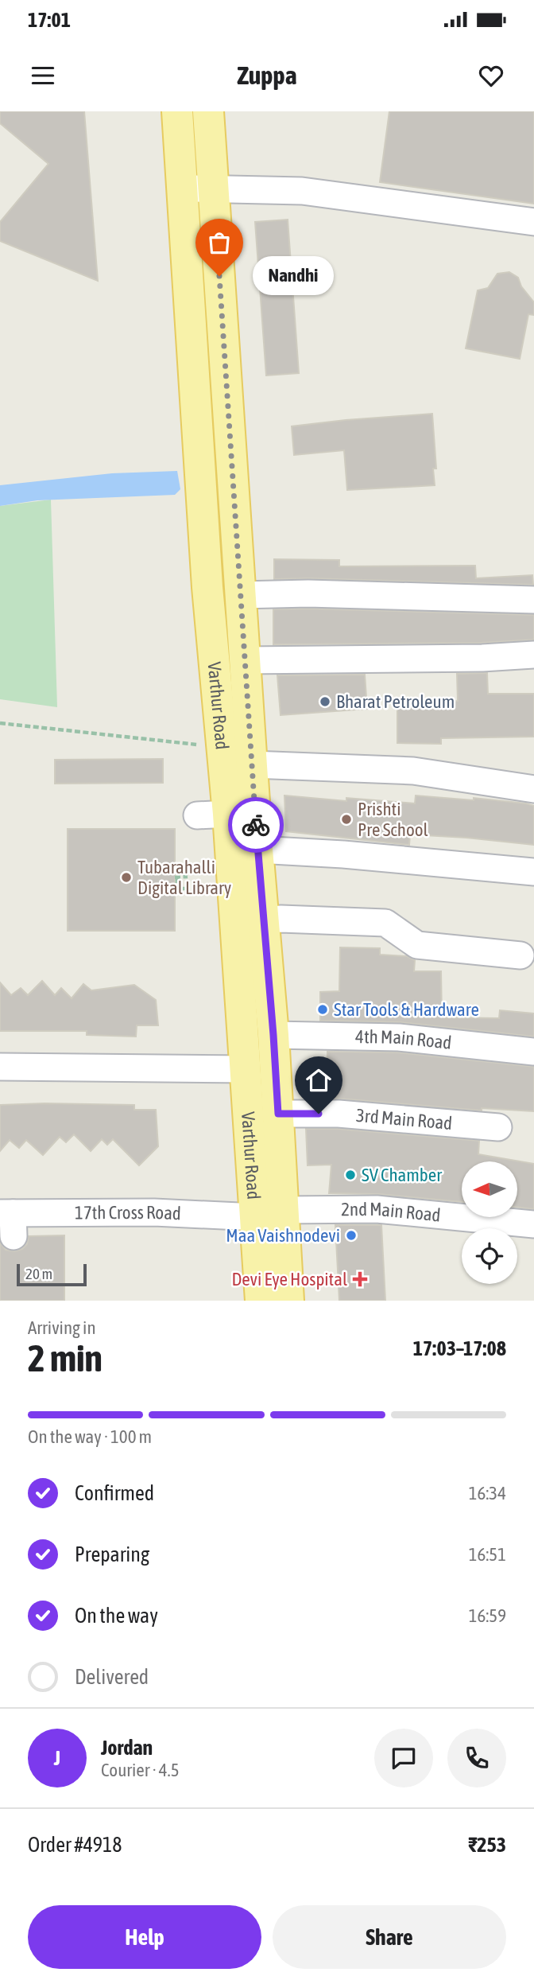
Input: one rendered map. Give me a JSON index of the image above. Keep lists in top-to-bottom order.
{
  "streets": {
    "main road": ["Varthur Road"],
    "street": [
      "4th Main Road",
      "3rd Main Road",
      "17th Cross Road",
      "2nd Main Road"
    ]
  },
  "crossings": [
    ["Varthur Road", "4th Main Road"],
    ["Varthur Road", "3rd Main Road"],
    ["Varthur Road", "17th Cross Road"],
    ["Varthur Road", "2nd Main Road"],
    ["17th Cross Road", "2nd Main Road"]
  ],
  "places": {
    "other": [
      "Nandhi",
      "Bharat Petroleum",
      "Prishti Pre School",
      "Tubarahalli Digital Library",
      "Star Tools & Hardware",
      "SV Chamber",
      "Maa Vaishnodevi"
    ],
    "health": ["Devi Eye Hospital"]
  },
  "scale_bar": "20 m",
  "north": "left",
  "page": {
    "status": "17:01",
    "header": "Zuppa",
    "bubble": "Nandhi",
    "scale": "20 m",
    "heading": ["2 min", "Arriving in", "17:03–17:08"],
    "panel": [
      "Jordan",
      "Courier · 4.5",
      "Order #4918",
      "₹253"
    ],
    "bar": "On the way · 100 m",
    "list": [
      ["Confirmed", "16:34"],
      ["Preparing", "16:51"],
      ["On the way", "16:59"],
      "Delivered"
    ],
    "round": "J",
    "buttons": ["Help", "Share"]
  }
}
